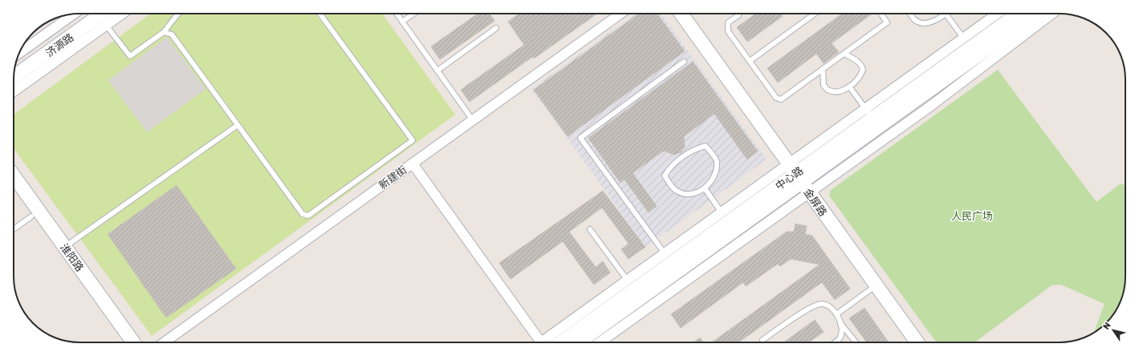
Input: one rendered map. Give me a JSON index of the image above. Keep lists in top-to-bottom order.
{
  "streets": {
    "main road": [
      "济源路",
      "中心路",
      "金屏路",
      "淮阳路"
    ],
    "street": ["新建街"]
  },
  "crossings": [
    ["中心路", "金屏路"]
  ],
  "parks": ["人民广场"],
  "north": "top left"
}
